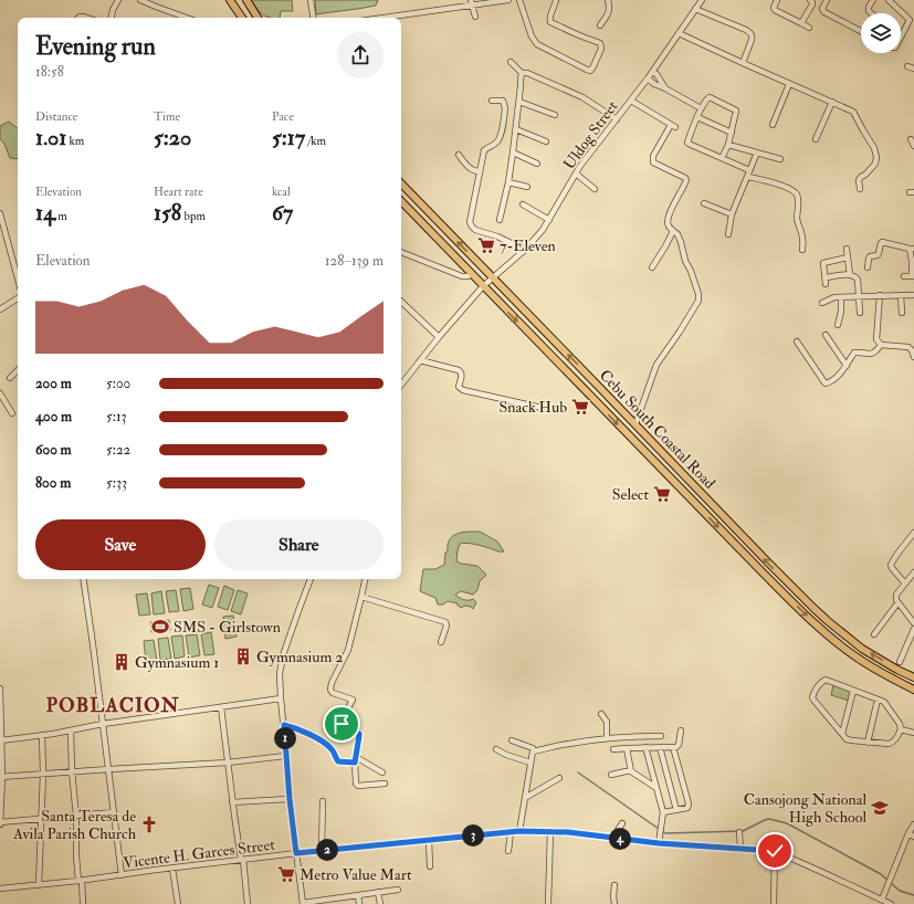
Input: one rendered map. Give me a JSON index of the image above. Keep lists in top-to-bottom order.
{
  "streets": {
    "highway": ["Cebu South Coastal Road"],
    "street": ["Uldog Street", "Vicente H. Garces Street"]
  },
  "crossings": [
    ["Uldog Street", "Cebu South Coastal Road"]
  ],
  "districts": ["POBLACION"],
  "places": {
    "supermarket": [
      "7-Eleven",
      "Snack Hub",
      "Select",
      "Metro Value Mart"
    ],
    "sports": ["SMS - Girlstown"],
    "building": ["Gymnasium 2", "Gymnasium 1"],
    "school or university": ["Cansojong National High School"],
    "church": ["Santa Teresa de Avila Parish Church"]
  },
  "page": {
    "heading": ["Evening run", "18:58"],
    "stats": [
      ["Distance", "1.01 km"],
      ["Time", "5:20"],
      ["Pace", "5:17 /km"],
      ["Elevation", "14 m"],
      ["Heart rate", "158 bpm"],
      ["kcal", "67"]
    ],
    "chart": ["Elevation", "128–139 m"],
    "list": [
      {
        "name": "200 m",
        "note": "5:00"
      },
      {
        "name": "400 m",
        "note": "5:13"
      },
      {
        "name": "600 m",
        "note": "5:22"
      },
      {
        "name": "800 m",
        "note": "5:33"
      }
    ],
    "buttons": ["Save", "Share"],
    "pins": [
      "1",
      "3",
      "4",
      "2"
    ]
  }
}
